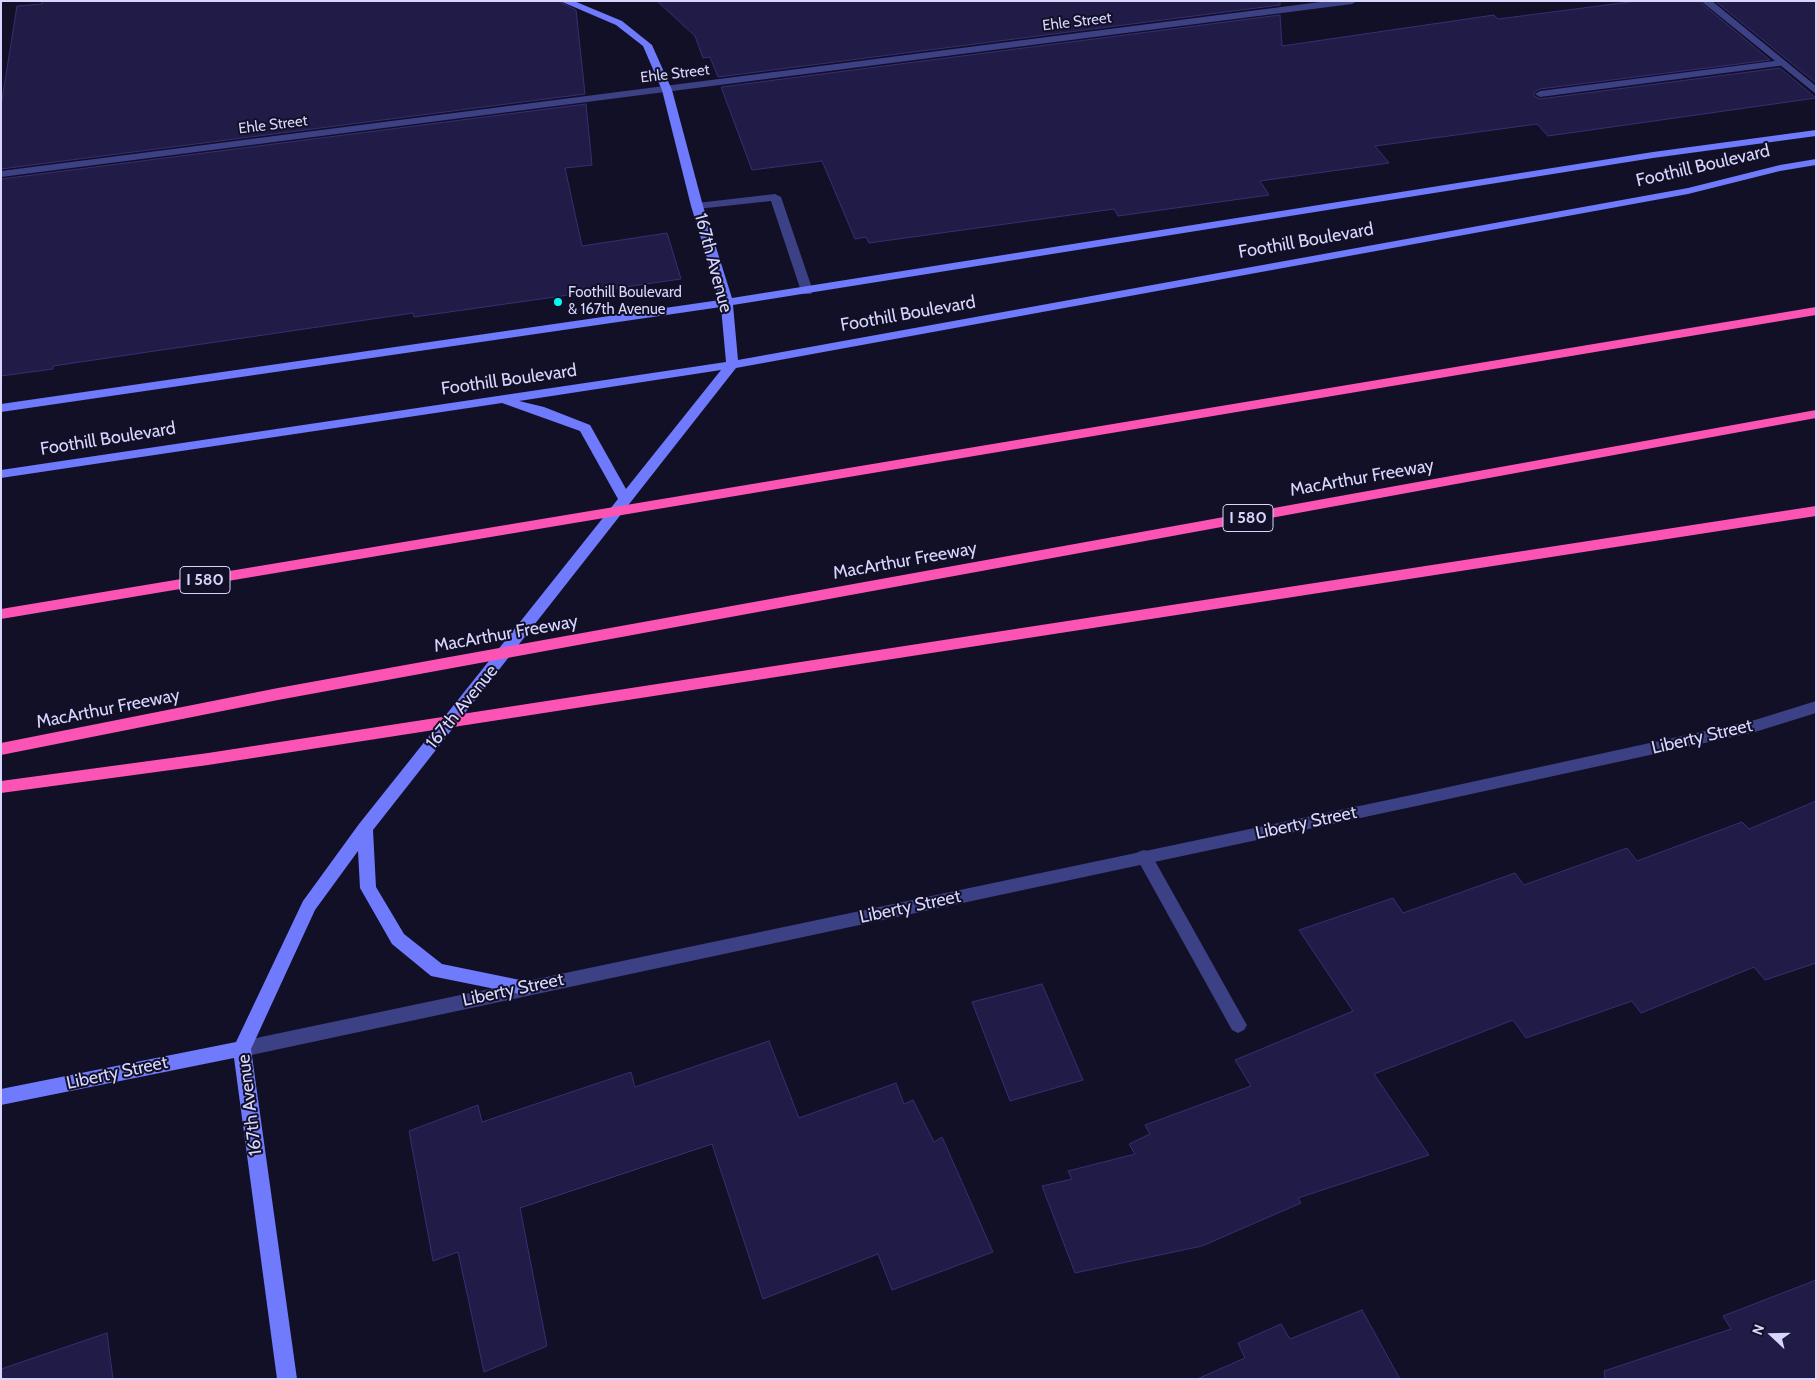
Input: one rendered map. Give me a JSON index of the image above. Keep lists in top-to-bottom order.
{
  "streets": {
    "highway": ["MacArthur Freeway", "I 580"],
    "main road": ["Foothill Boulevard", "167th Avenue", "Liberty Street"],
    "street": ["Ehle Street"]
  },
  "crossings": [
    ["Ehle Street", "167th Avenue"],
    ["Foothill Boulevard", "167th Avenue"],
    ["167th Avenue", "Liberty Street"]
  ],
  "places": ["Foothill Boulevard & 167th Avenue"],
  "north": "left"
}
